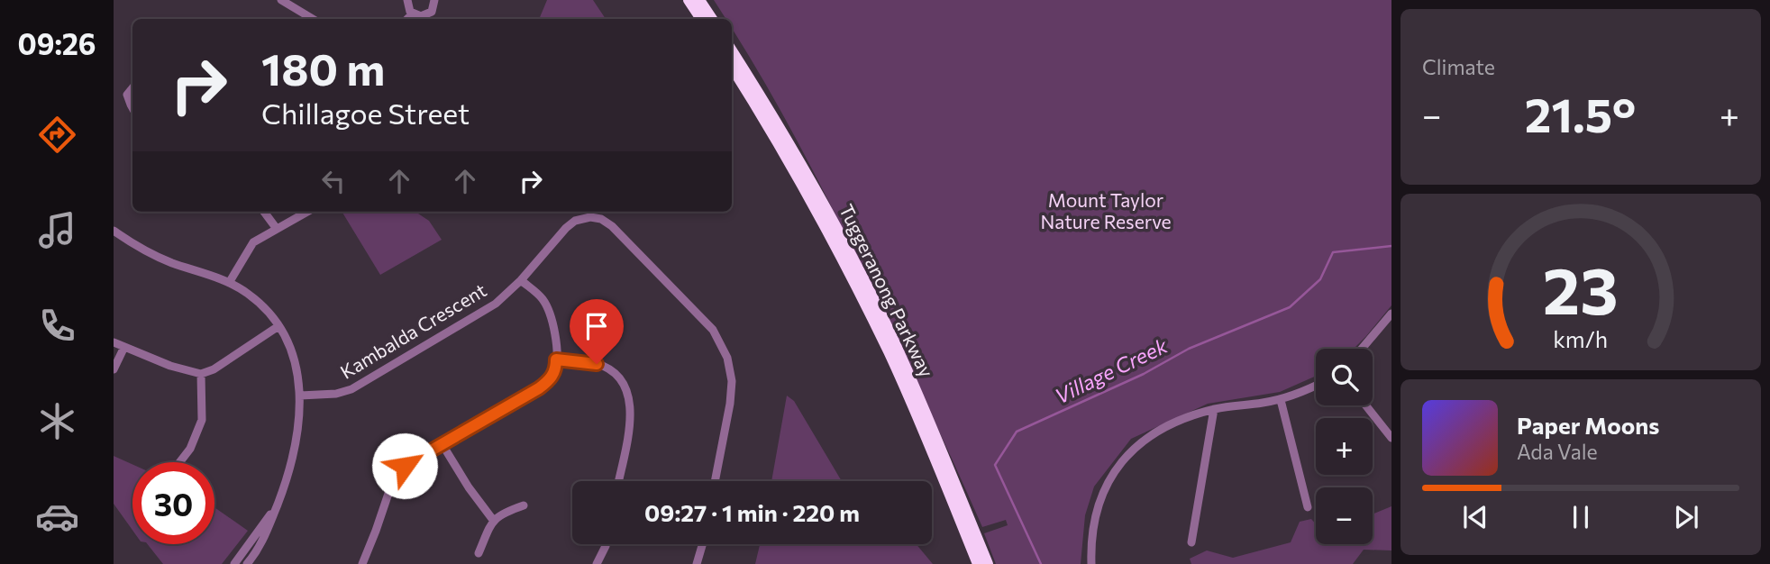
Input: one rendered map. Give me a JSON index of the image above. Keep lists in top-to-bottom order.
{
  "streets": {
    "highway": ["Tuggeranong Parkway"],
    "street": ["Kambalda Crescent"]
  },
  "water": ["Village Creek"],
  "parks": ["Mount Taylor Nature Reserve"],
  "page": {
    "tabs": "09:26",
    "tile": "Climate",
    "turn": ["180 m", "Chillagoe Street"],
    "heat": ["−", "21.5°", "+"],
    "map_buttons": ["+", "−"],
    "song": ["Paper Moons", "Ada Vale"],
    "limit": "30",
    "trip": "09:27 · 1 min · 220 m",
    "gauge": ["23", "km/h"]
  }
}
